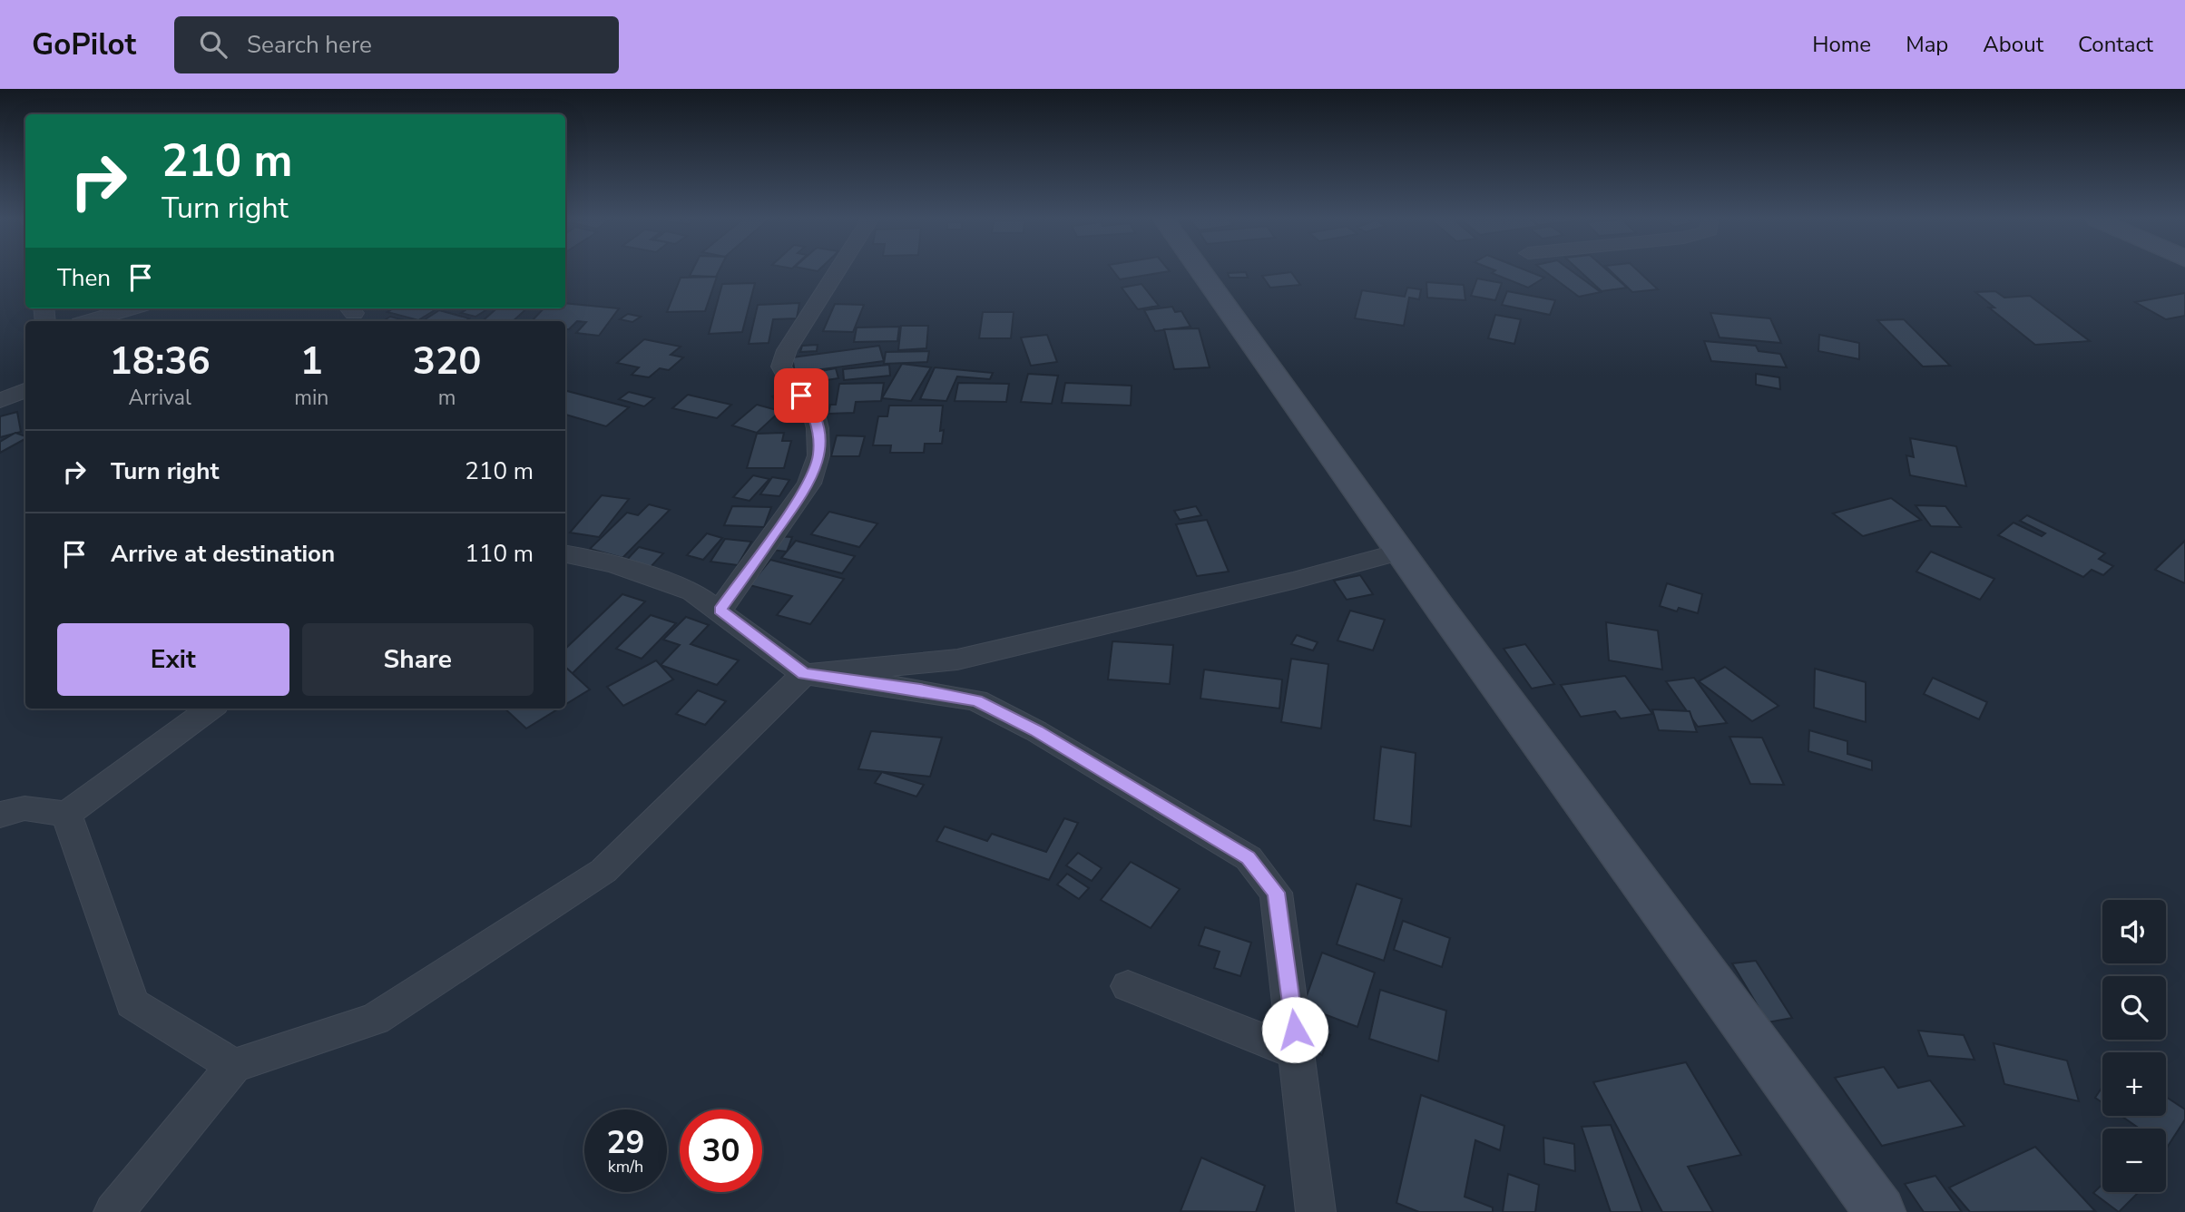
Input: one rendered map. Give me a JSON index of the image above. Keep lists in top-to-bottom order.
{
  "page": {
    "header": "GoPilot",
    "search": "Search here",
    "nav": [
      "Home",
      "Map",
      "About",
      "Contact"
    ],
    "turn": ["210 m", "Turn right"],
    "then": "Then",
    "eta": [
      "18:36",
      "Arrival",
      "1",
      "min",
      "320",
      "m"
    ],
    "list": [
      {
        "name": "Turn right",
        "value": "210 m"
      },
      {
        "name": "Arrive at destination",
        "value": "110 m"
      }
    ],
    "buttons": ["Exit", "Share"],
    "map_buttons": ["+", "−"],
    "speed": "29 km/h",
    "limit": "30"
  }
}
